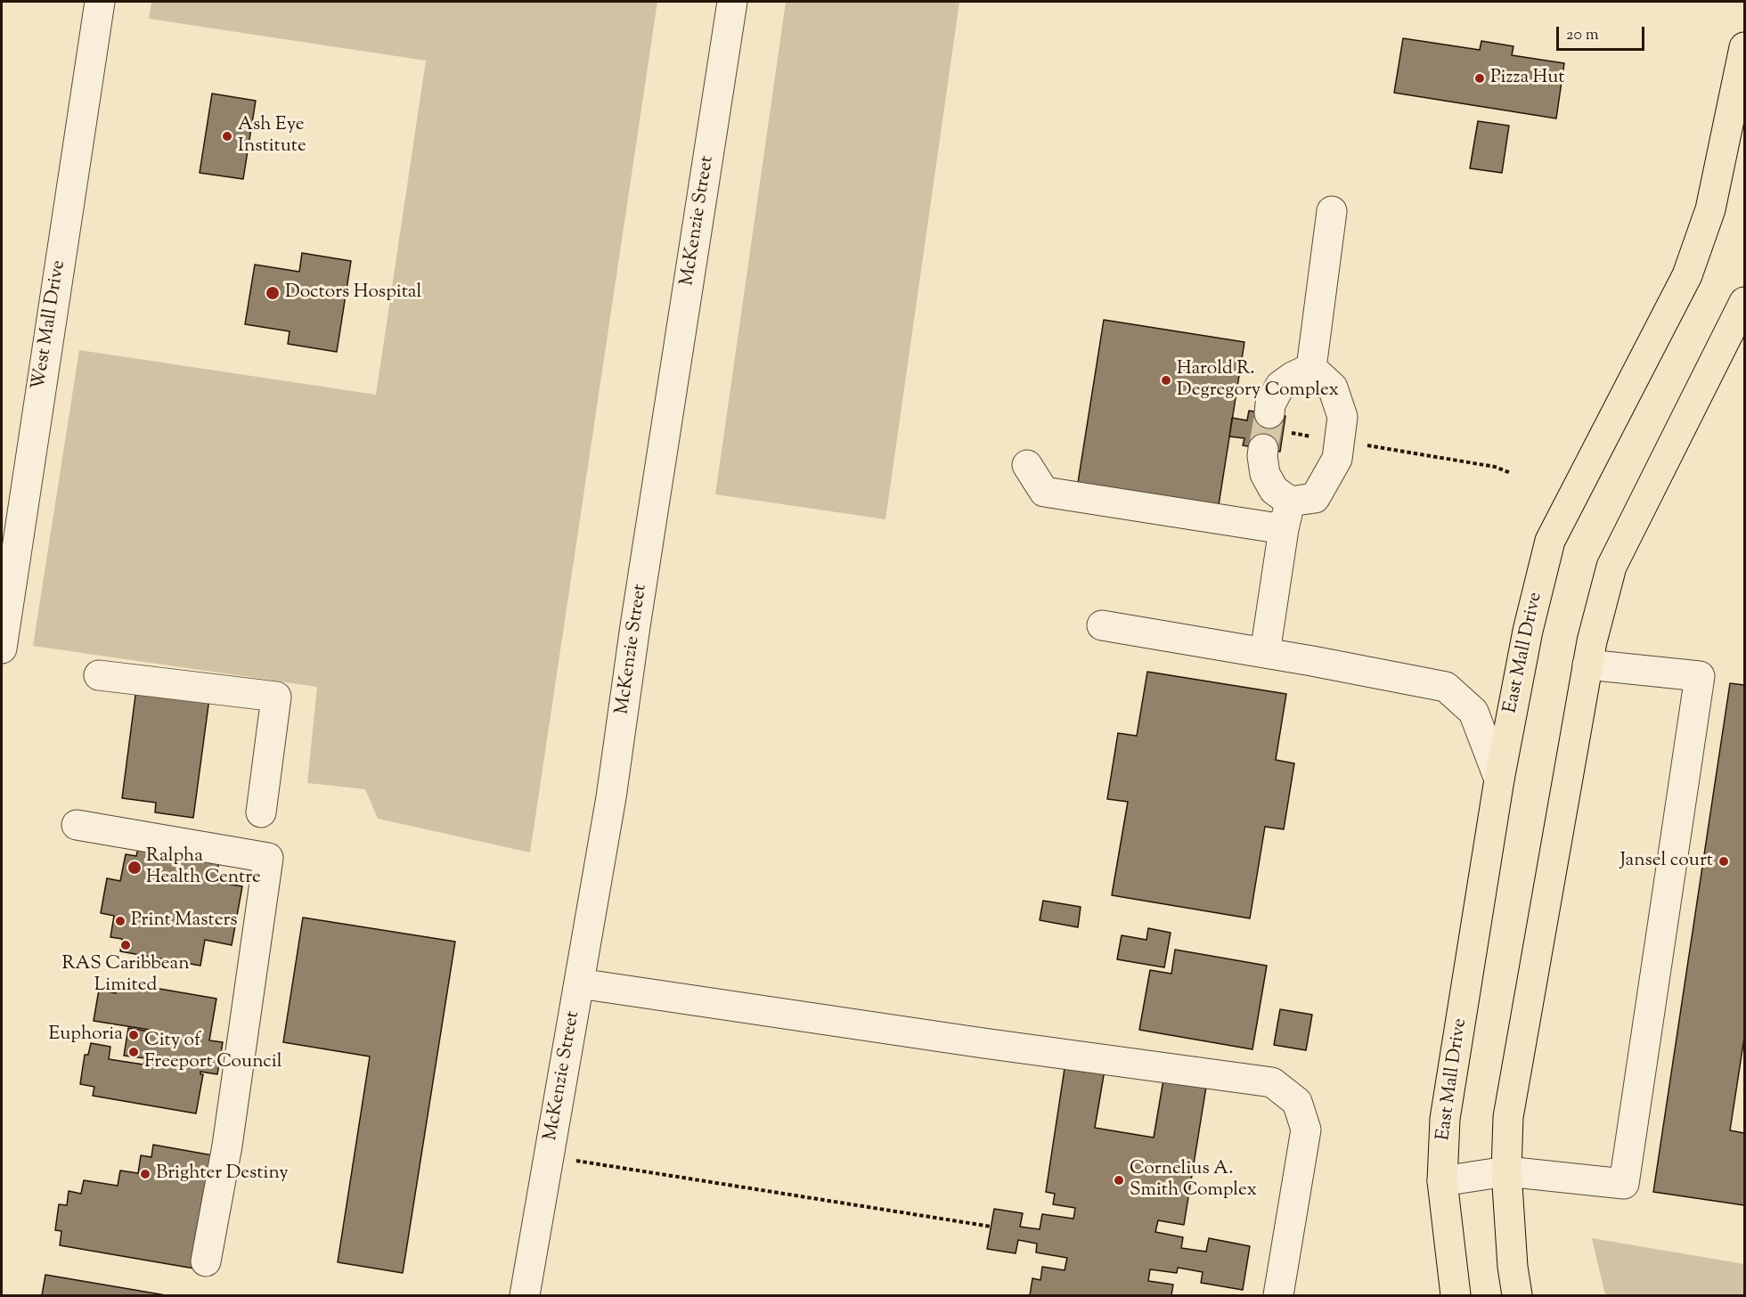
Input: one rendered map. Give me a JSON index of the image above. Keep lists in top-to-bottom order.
{
  "streets": {
    "main road": ["East Mall Drive"],
    "street": ["McKenzie Street", "West Mall Drive"]
  },
  "places": [
    "Pizza Hut",
    "Ash Eye Institute",
    "Doctors Hospital",
    "Harold R. Degregory Complex",
    "Jansel court",
    "Ralpha Health Centre",
    "Print Masters",
    "RAS Caribbean Limited",
    "Euphoria",
    "City of Freeport Council",
    "Brighter Destiny",
    "Cornelius A. Smith Complex"
  ],
  "scale_bar": "20 m"
}
